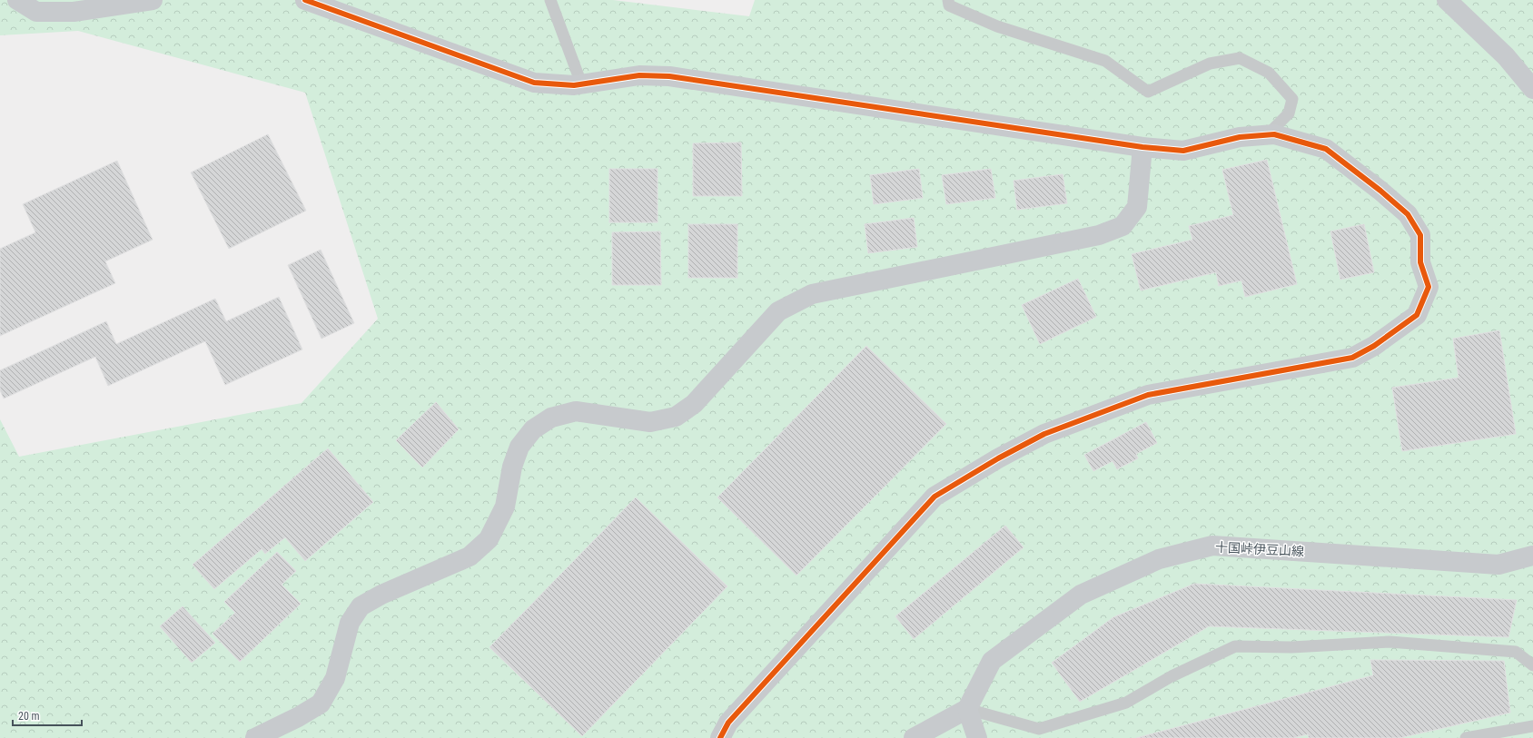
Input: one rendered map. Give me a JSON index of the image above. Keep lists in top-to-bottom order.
{
  "streets": {
    "street": ["十国峠伊豆山線"]
  },
  "scale_bar": "20 m"
}
